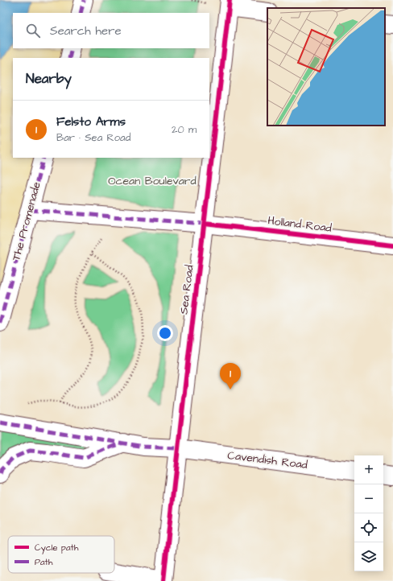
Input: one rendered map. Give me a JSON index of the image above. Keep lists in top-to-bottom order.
{
  "streets": {
    "street": [
      "The Promenade",
      "Holland Road",
      "Sea Road",
      "Cavendish Road"
    ]
  },
  "crossings": [
    ["The Promenade", "Holland Road"],
    ["Holland Road", "Sea Road"],
    ["Sea Road", "Cavendish Road"]
  ],
  "parks": ["Ocean Boulevard"],
  "legend": ["Cycle path", "Path"],
  "page": {
    "search": "Search here",
    "heading": "Nearby",
    "list": [
      {
        "mark": "1",
        "name": "Felsto Arms",
        "note": "Bar · Sea Road",
        "value": "20 m"
      }
    ],
    "pins": "1",
    "map_buttons": ["+", "−"]
  }
}
